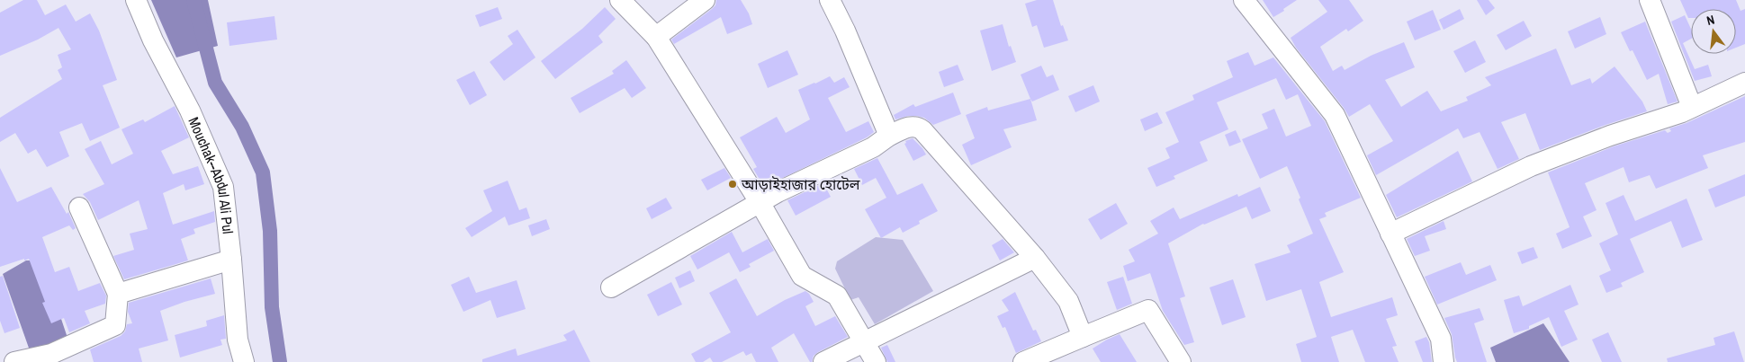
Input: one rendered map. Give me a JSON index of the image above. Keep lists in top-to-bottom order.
{
  "streets": {
    "street": ["Mouchak--Abdul Ali Pul"]
  },
  "places": ["আড়াইহাজার হোটেল"],
  "north": "top"
}
